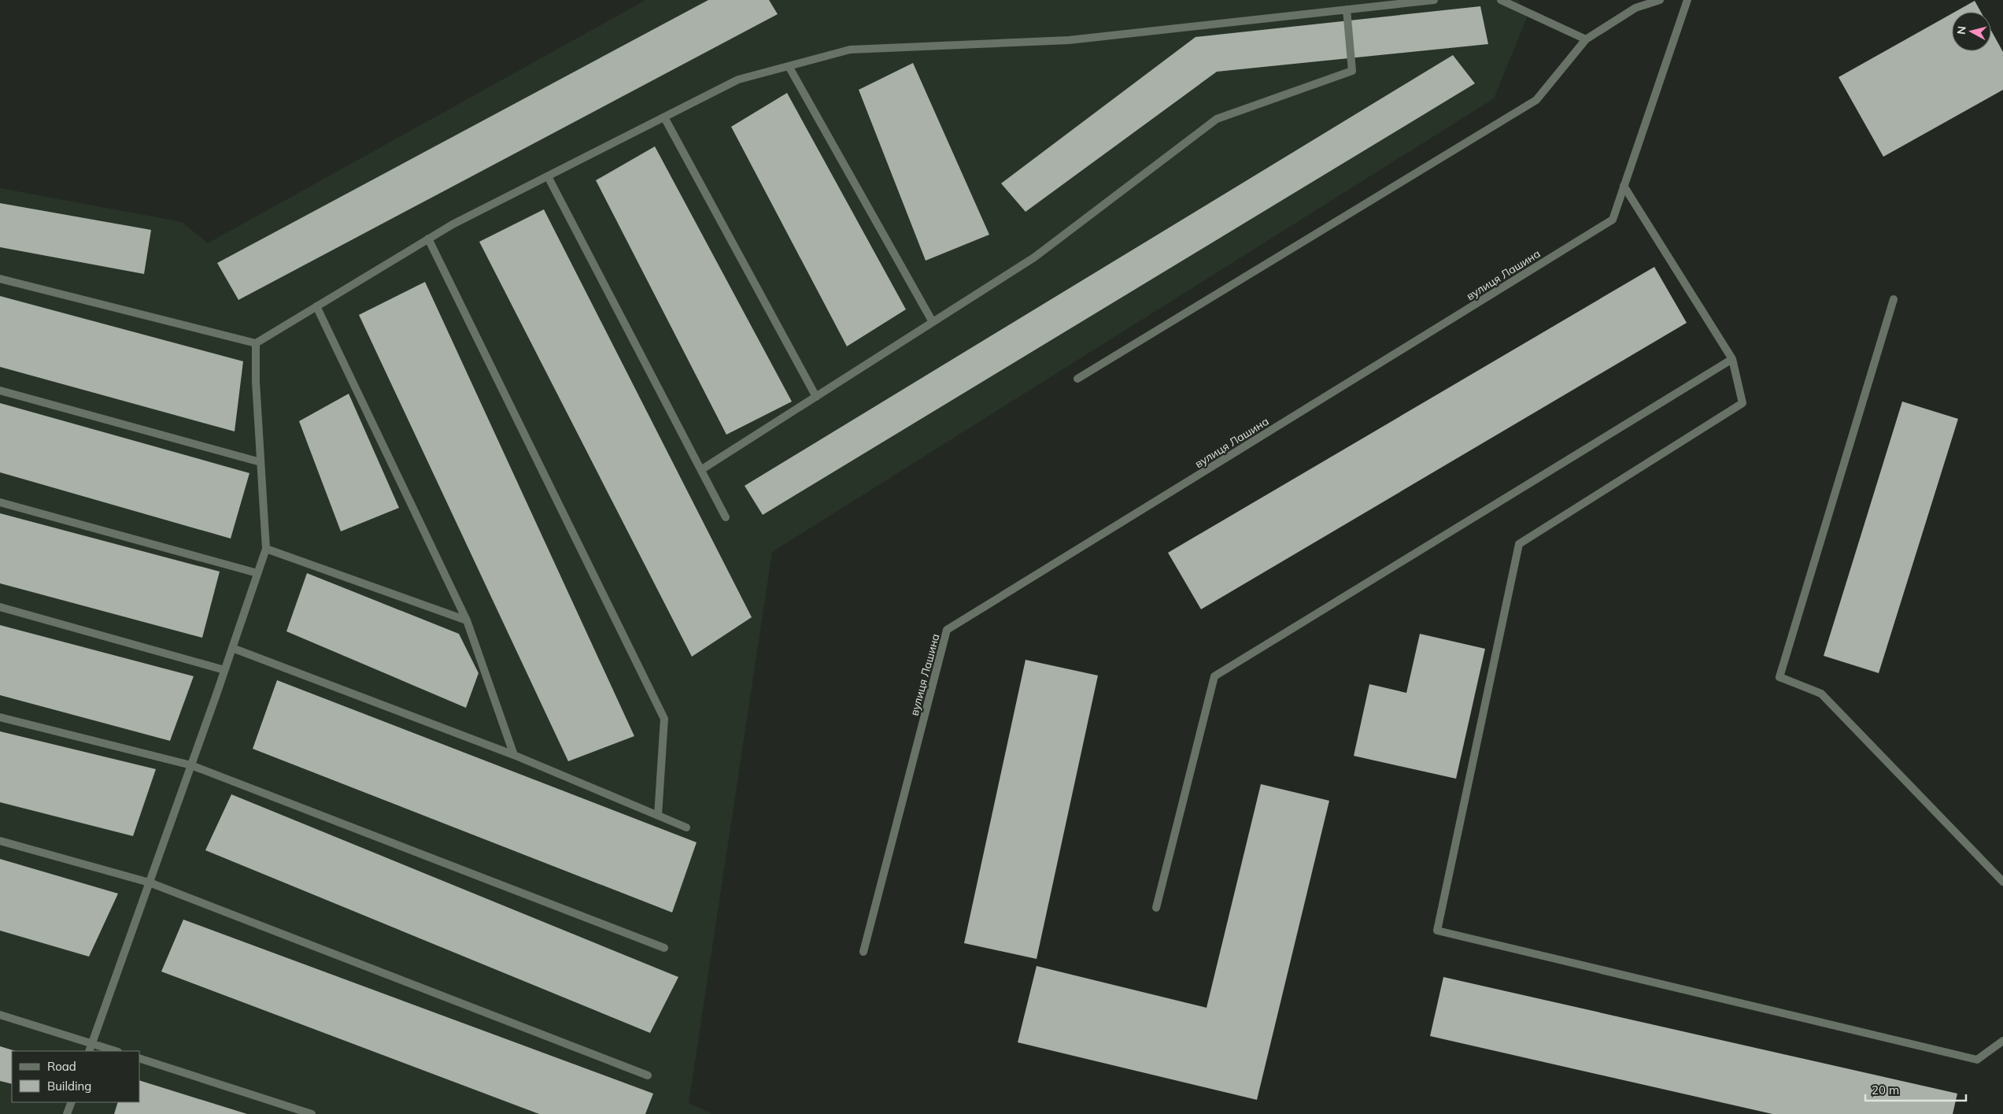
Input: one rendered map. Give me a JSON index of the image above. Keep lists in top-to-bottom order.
{
  "streets": {
    "street": ["вулиця Лашина"]
  },
  "legend": ["Road", "Building"],
  "scale_bar": "20 m",
  "north": "left"
}
